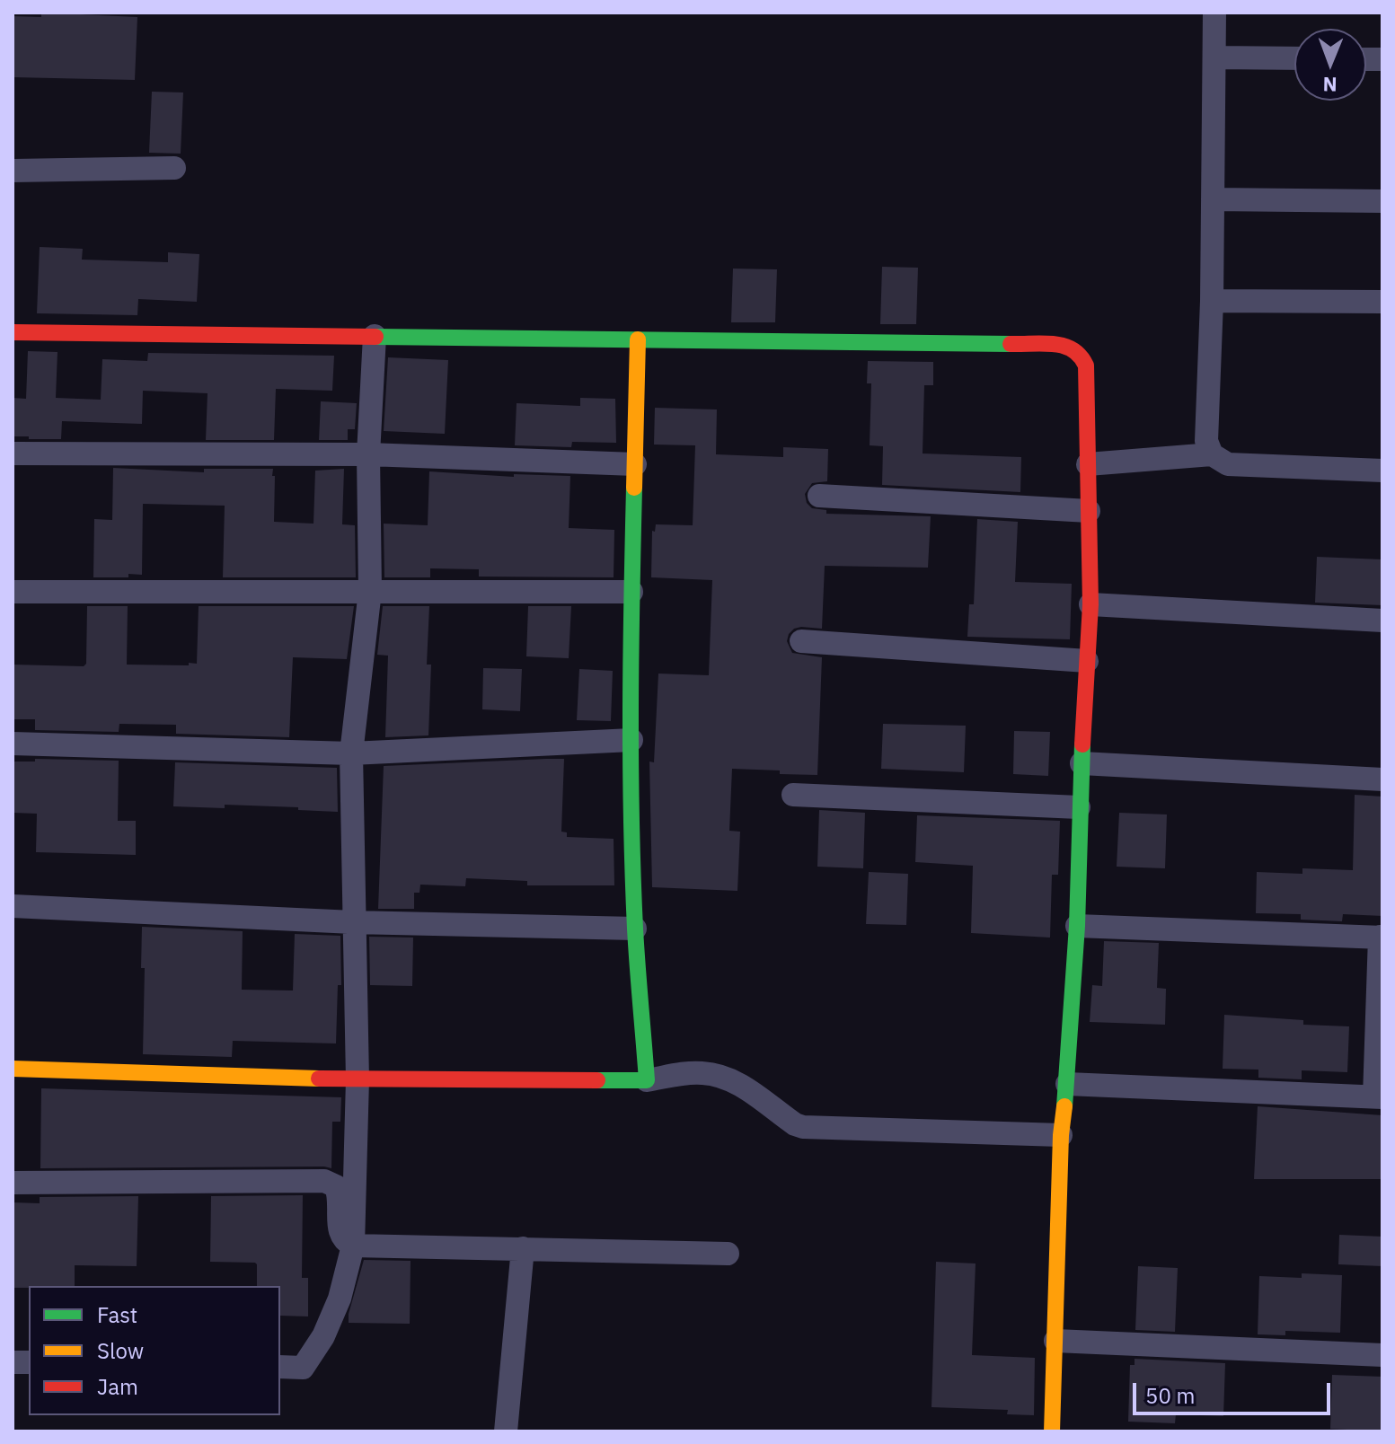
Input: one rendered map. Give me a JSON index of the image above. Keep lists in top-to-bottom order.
{
  "legend": ["Fast", "Slow", "Jam"],
  "scale_bar": "50 m",
  "north": "bottom"
}
